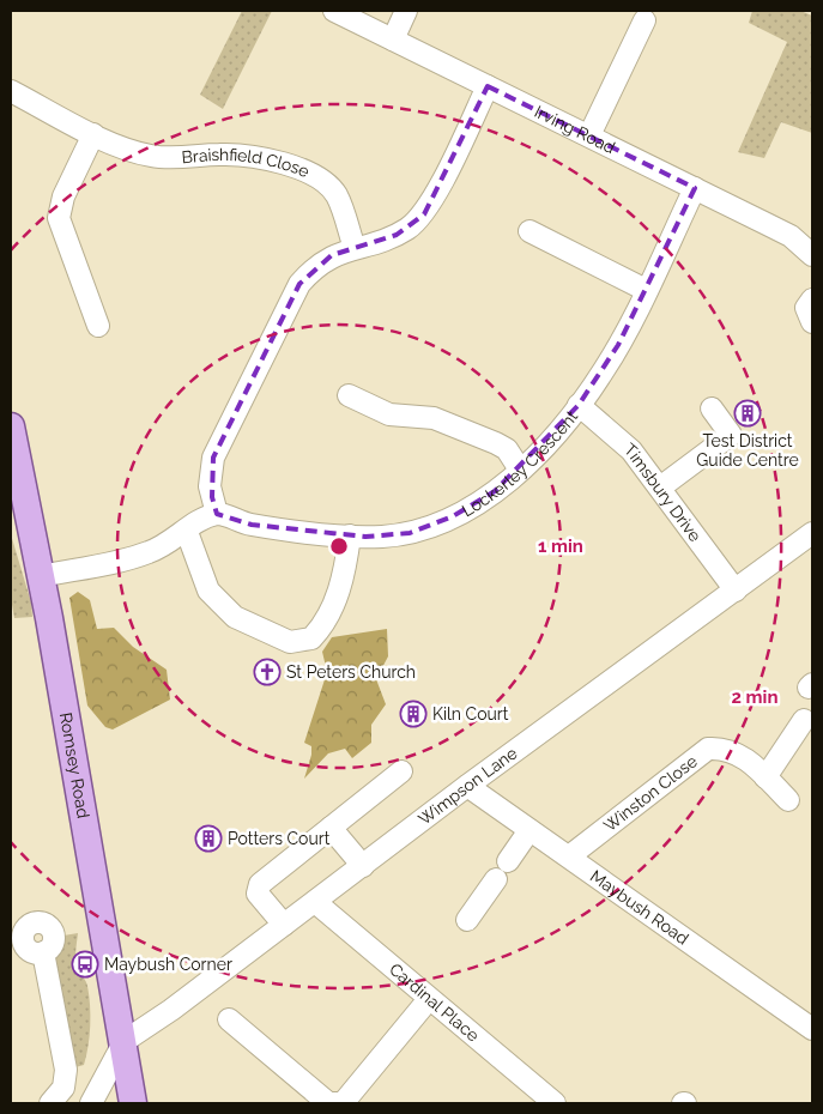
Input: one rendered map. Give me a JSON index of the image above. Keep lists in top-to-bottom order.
{
  "streets": {
    "main road": ["Romsey Road"],
    "street": [
      "Irving Road",
      "Braishfield Close",
      "Lockerley Crescent",
      "Timsbury Drive",
      "Wimpson Lane",
      "Winston Close",
      "Maybush Road",
      "Cardinal Place"
    ]
  },
  "crossings": [
    ["Irving Road", "Lockerley Crescent"],
    ["Lockerley Crescent", "Timsbury Drive"],
    ["Timsbury Drive", "Wimpson Lane"],
    ["Romsey Road", "Wimpson Lane"],
    ["Wimpson Lane", "Maybush Road"],
    ["Wimpson Lane", "Cardinal Place"],
    ["Winston Close", "Maybush Road"]
  ],
  "places": {
    "building": ["Test District Guide Centre", "Kiln Court", "Potters Court"],
    "church": ["St Peters Church"],
    "bus stop": ["Maybush Corner"]
  },
  "rings": ["1 min", "2 min"]
}
